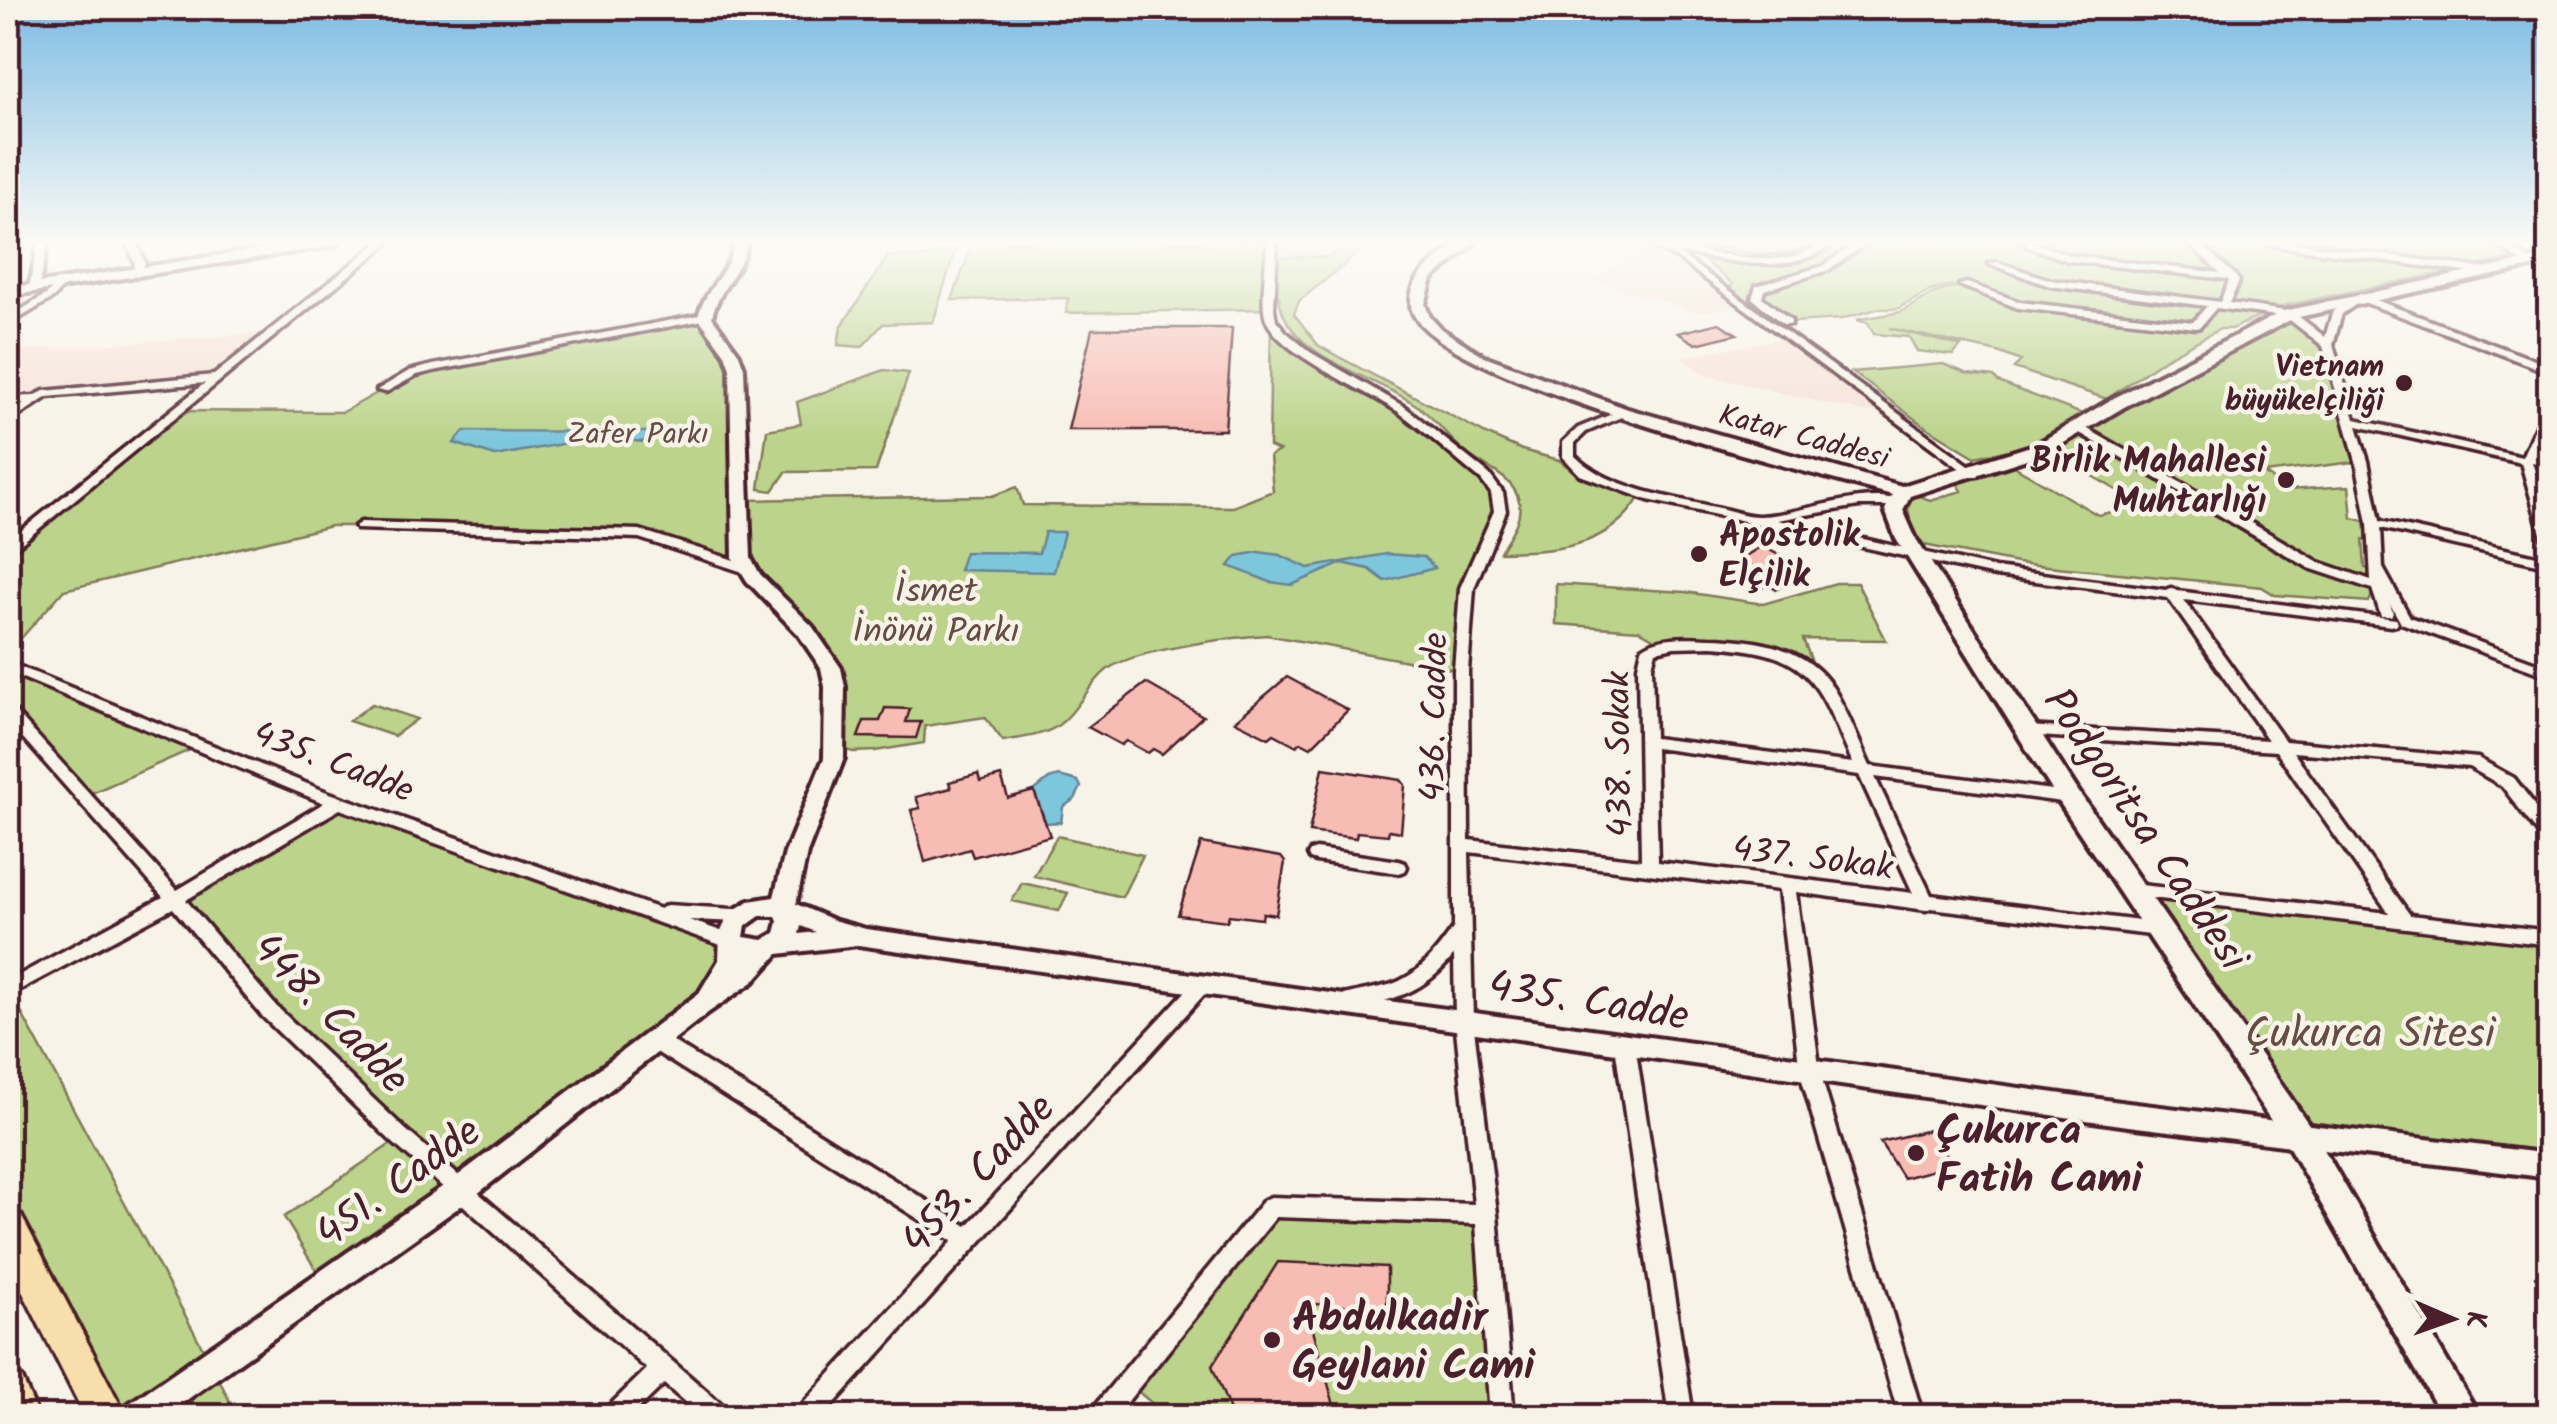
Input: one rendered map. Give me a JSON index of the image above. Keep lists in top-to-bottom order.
{
  "streets": {
    "main road": ["Katar Caddesi", "Podgoritsa Caddesi"],
    "street": [
      "436. Cadde",
      "438. Sokak",
      "435. Cadde",
      "437. Sokak",
      "448. Cadde",
      "453. Cadde",
      "451. Cadde"
    ]
  },
  "crossings": [
    ["Katar Caddesi", "Podgoritsa Caddesi"],
    ["436. Cadde", "435. Cadde"],
    ["436. Cadde", "437. Sokak"],
    ["438. Sokak", "437. Sokak"],
    ["435. Cadde", "Podgoritsa Caddesi"],
    ["435. Cadde", "453. Cadde"],
    ["435. Cadde", "451. Cadde"],
    ["Podgoritsa Caddesi", "437. Sokak"],
    ["448. Cadde", "451. Cadde"]
  ],
  "parks": ["Zafer Parkı", "İsmet İnönü Parkı", "Çukurca Sitesi"],
  "places": [
    "Vietnam büyükelçiliği",
    "Birlik Mahallesi Muhtarlığı",
    "Apostolik Elçilik",
    "Çukurca Fatih Cami",
    "Abdulkadir Geylani Cami"
  ],
  "north": "right"
}
